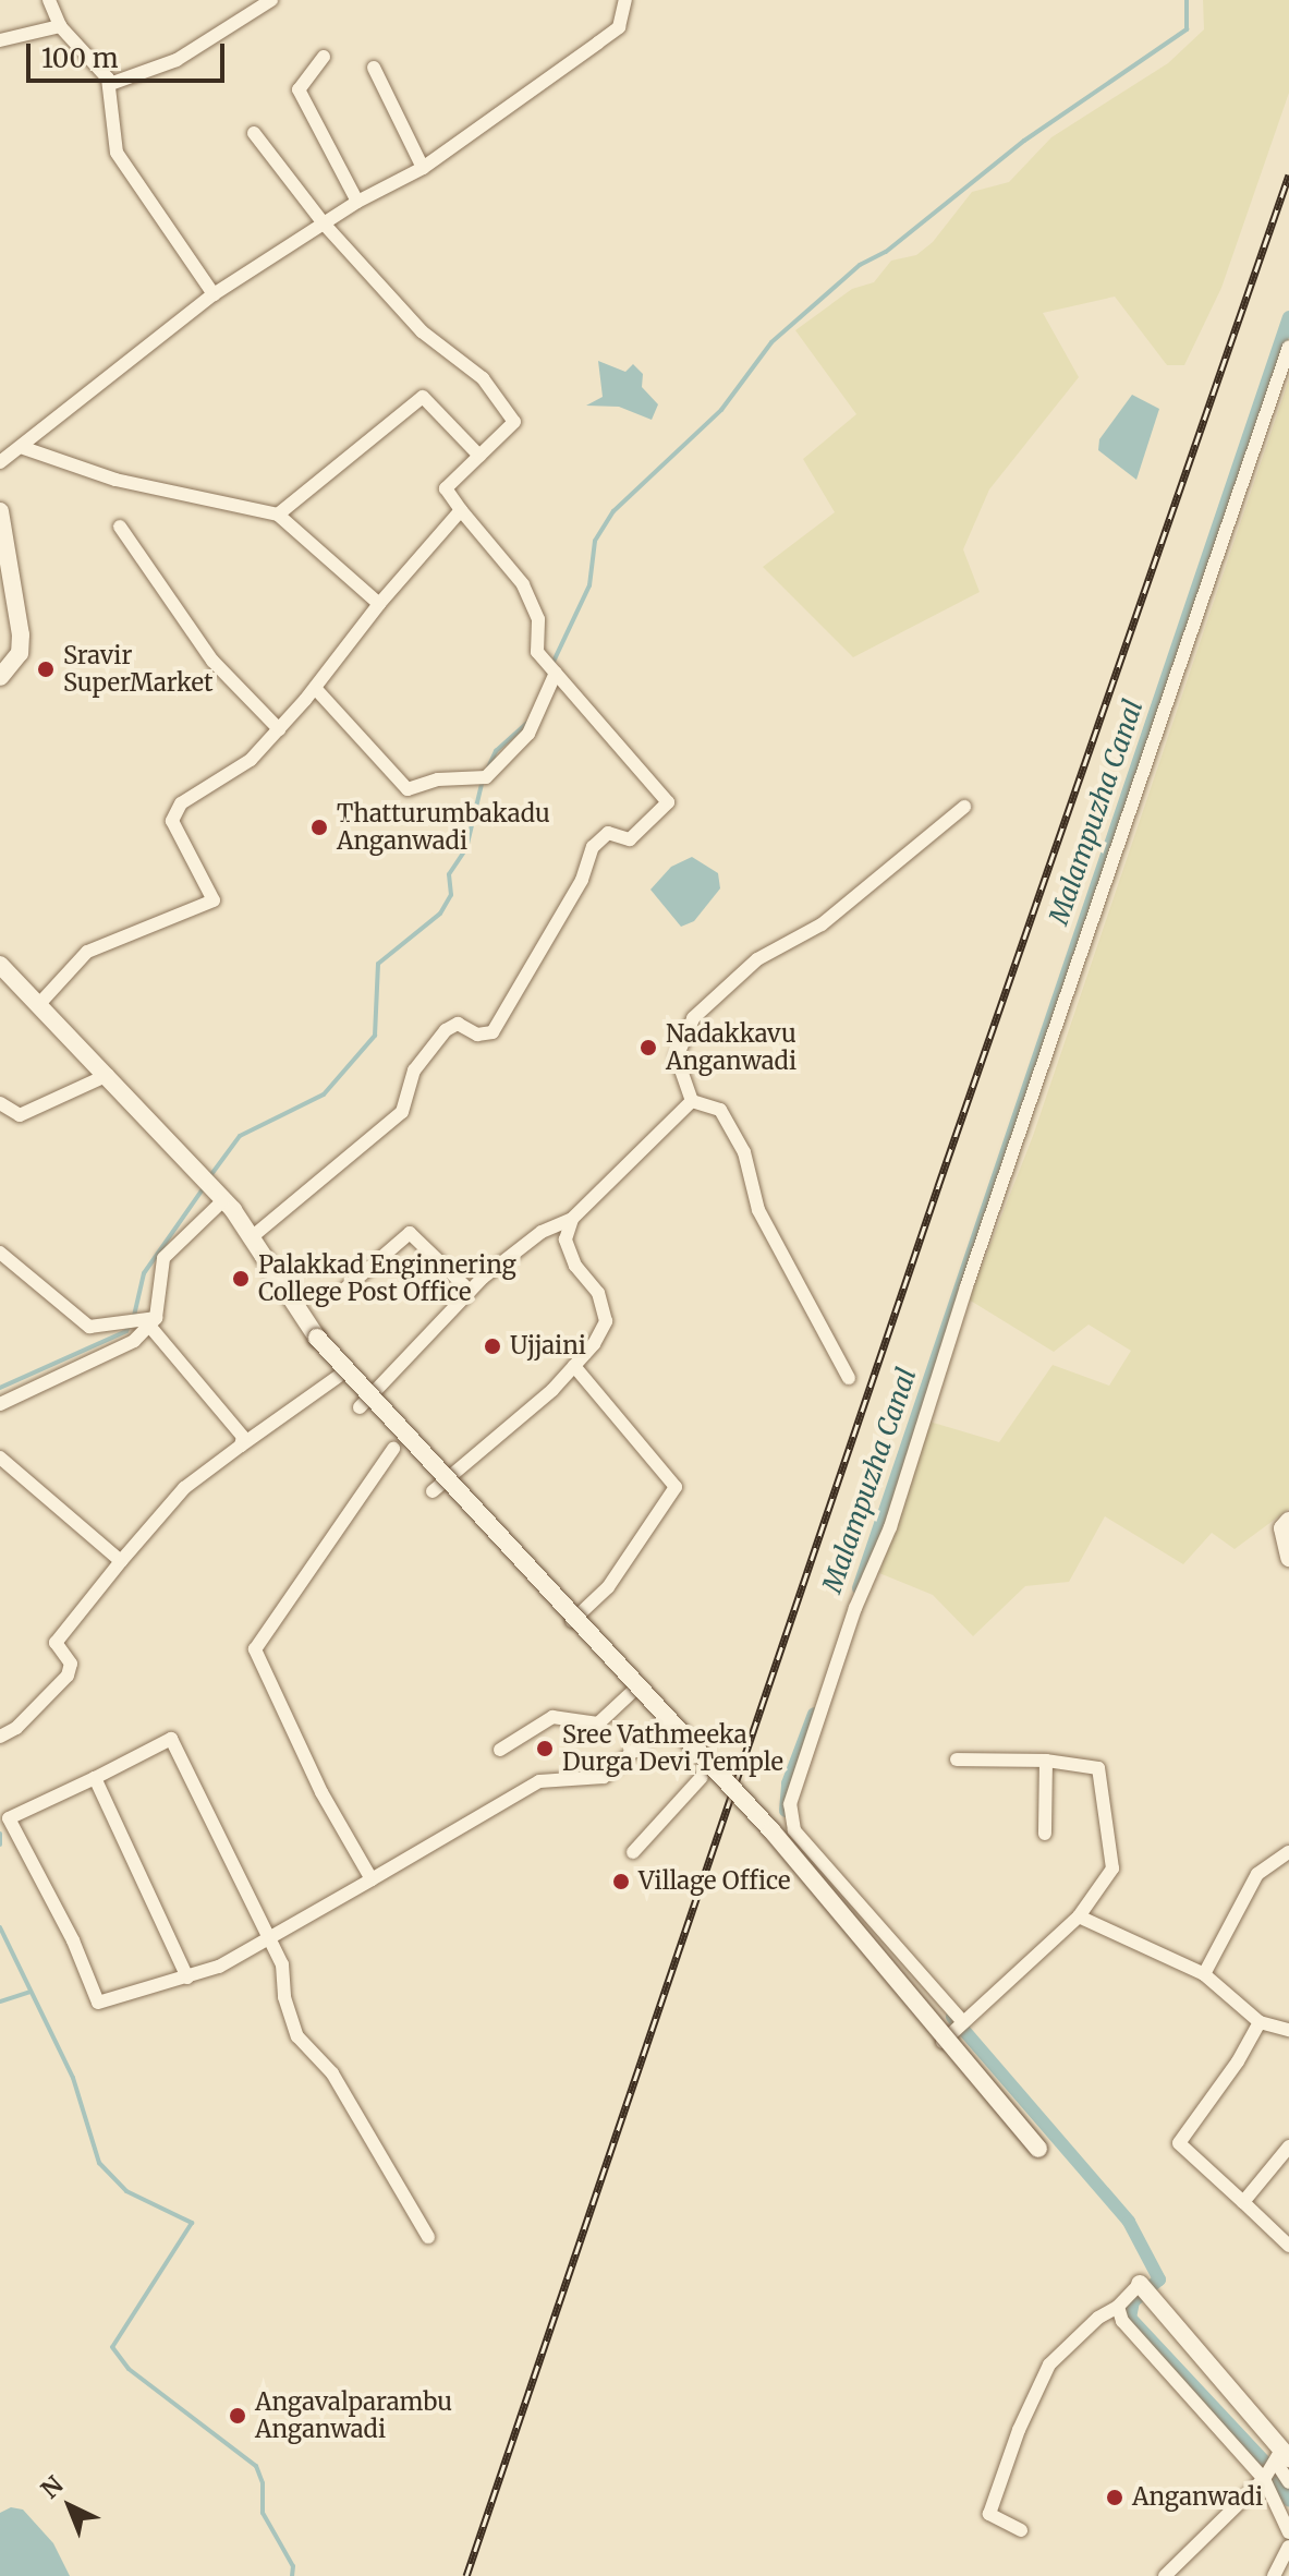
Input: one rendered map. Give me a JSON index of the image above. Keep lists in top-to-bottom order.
{
  "water": ["Malampuzha Canal"],
  "places": [
    "Sravir SuperMarket",
    "Thatturumbakadu Anganwadi",
    "Nadakkavu Anganwadi",
    "Palakkad Enginnering College Post Office",
    "Ujjaini",
    "Sree Vathmeeka Durga Devi Temple",
    "Village Office",
    "Angavalparambu Anganwadi",
    "Anganwadi"
  ],
  "scale_bar": "100 m",
  "north": "top left"
}
